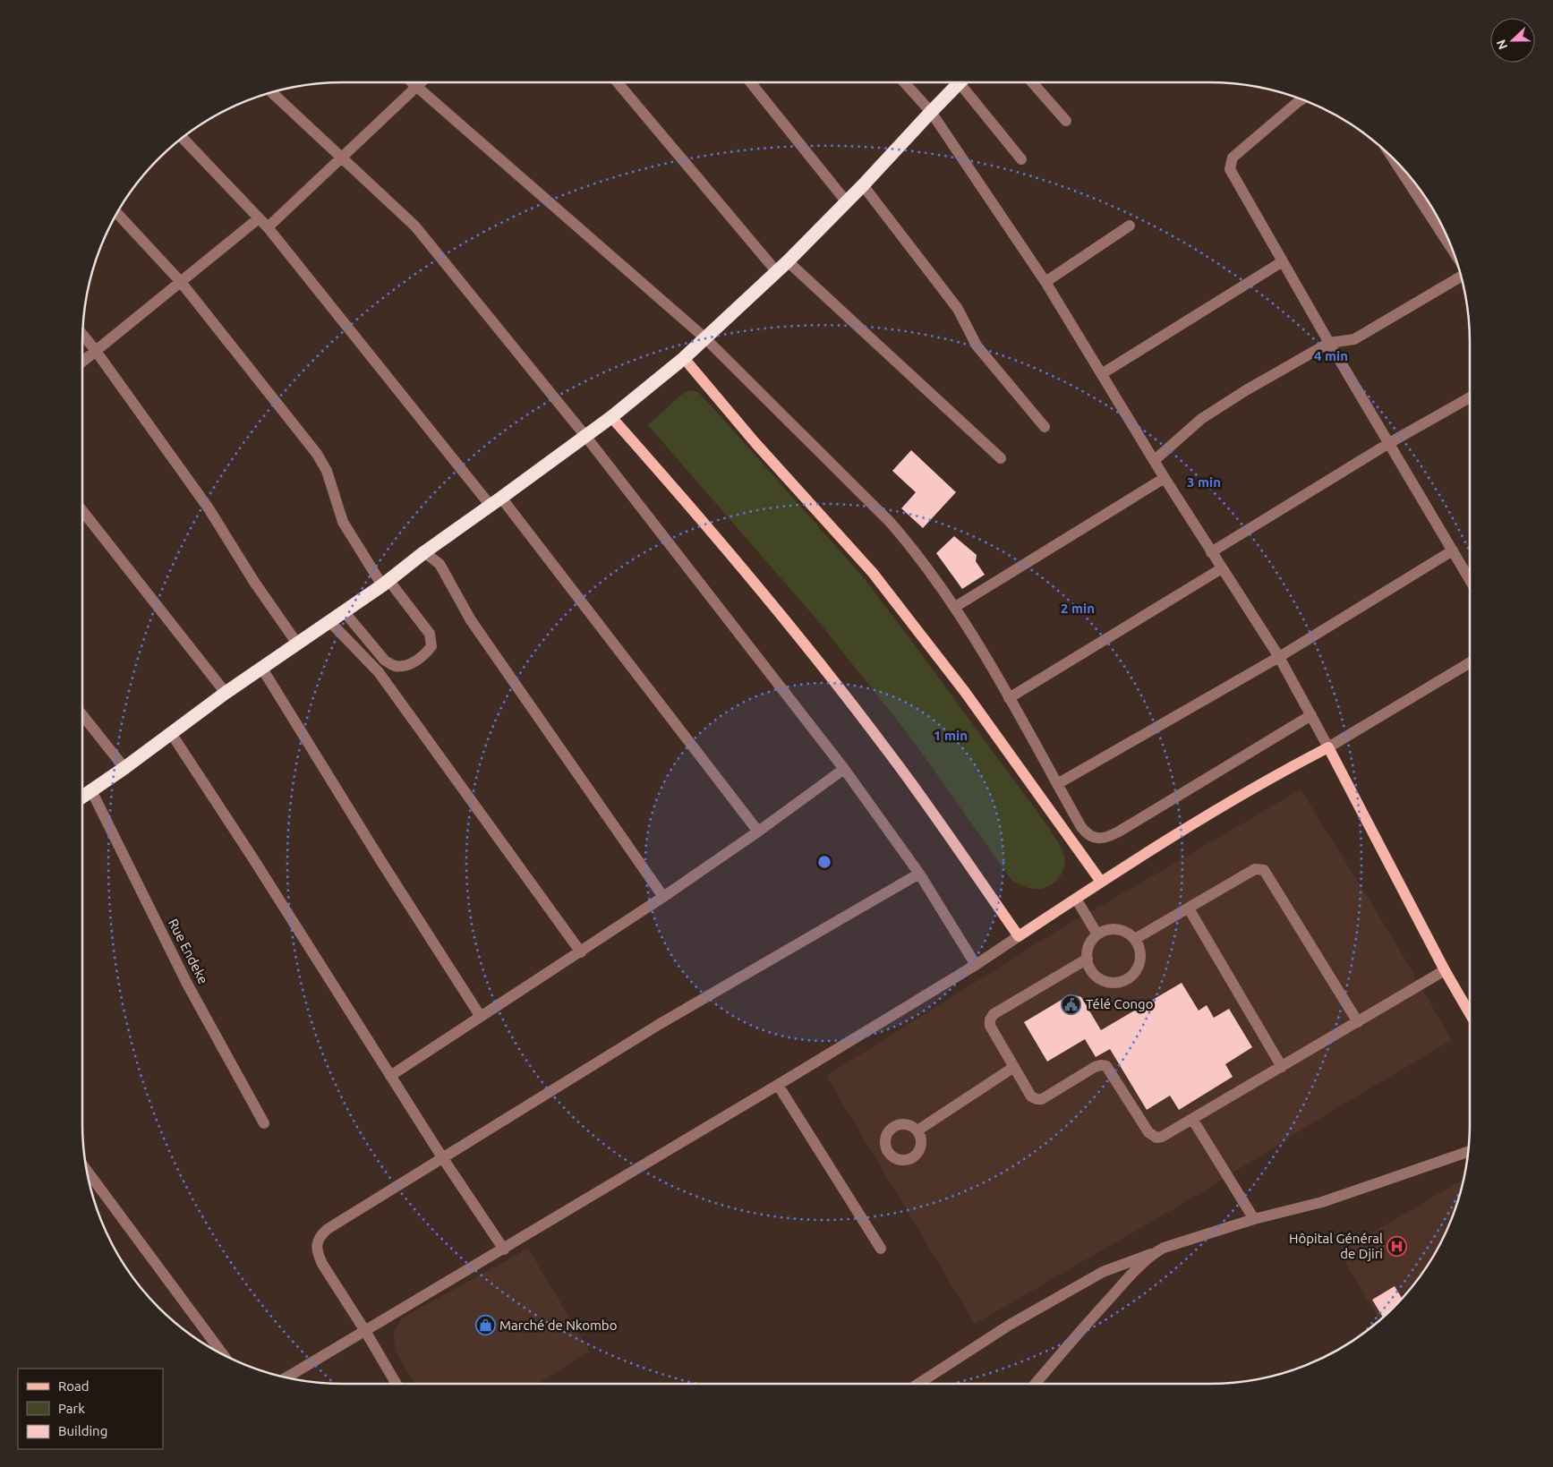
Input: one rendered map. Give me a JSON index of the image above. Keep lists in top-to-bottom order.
{
  "streets": {
    "street": ["Rue Endeke"]
  },
  "places": {
    "public building": ["Télé Congo"],
    "hospital": ["Hôpital Général de Djiri"],
    "shop": ["Marché de Nkombo"]
  },
  "legend": ["Road", "Park", "Building"],
  "north": "left",
  "rings": [
    "4 min",
    "3 min",
    "2 min",
    "1 min"
  ]
}
